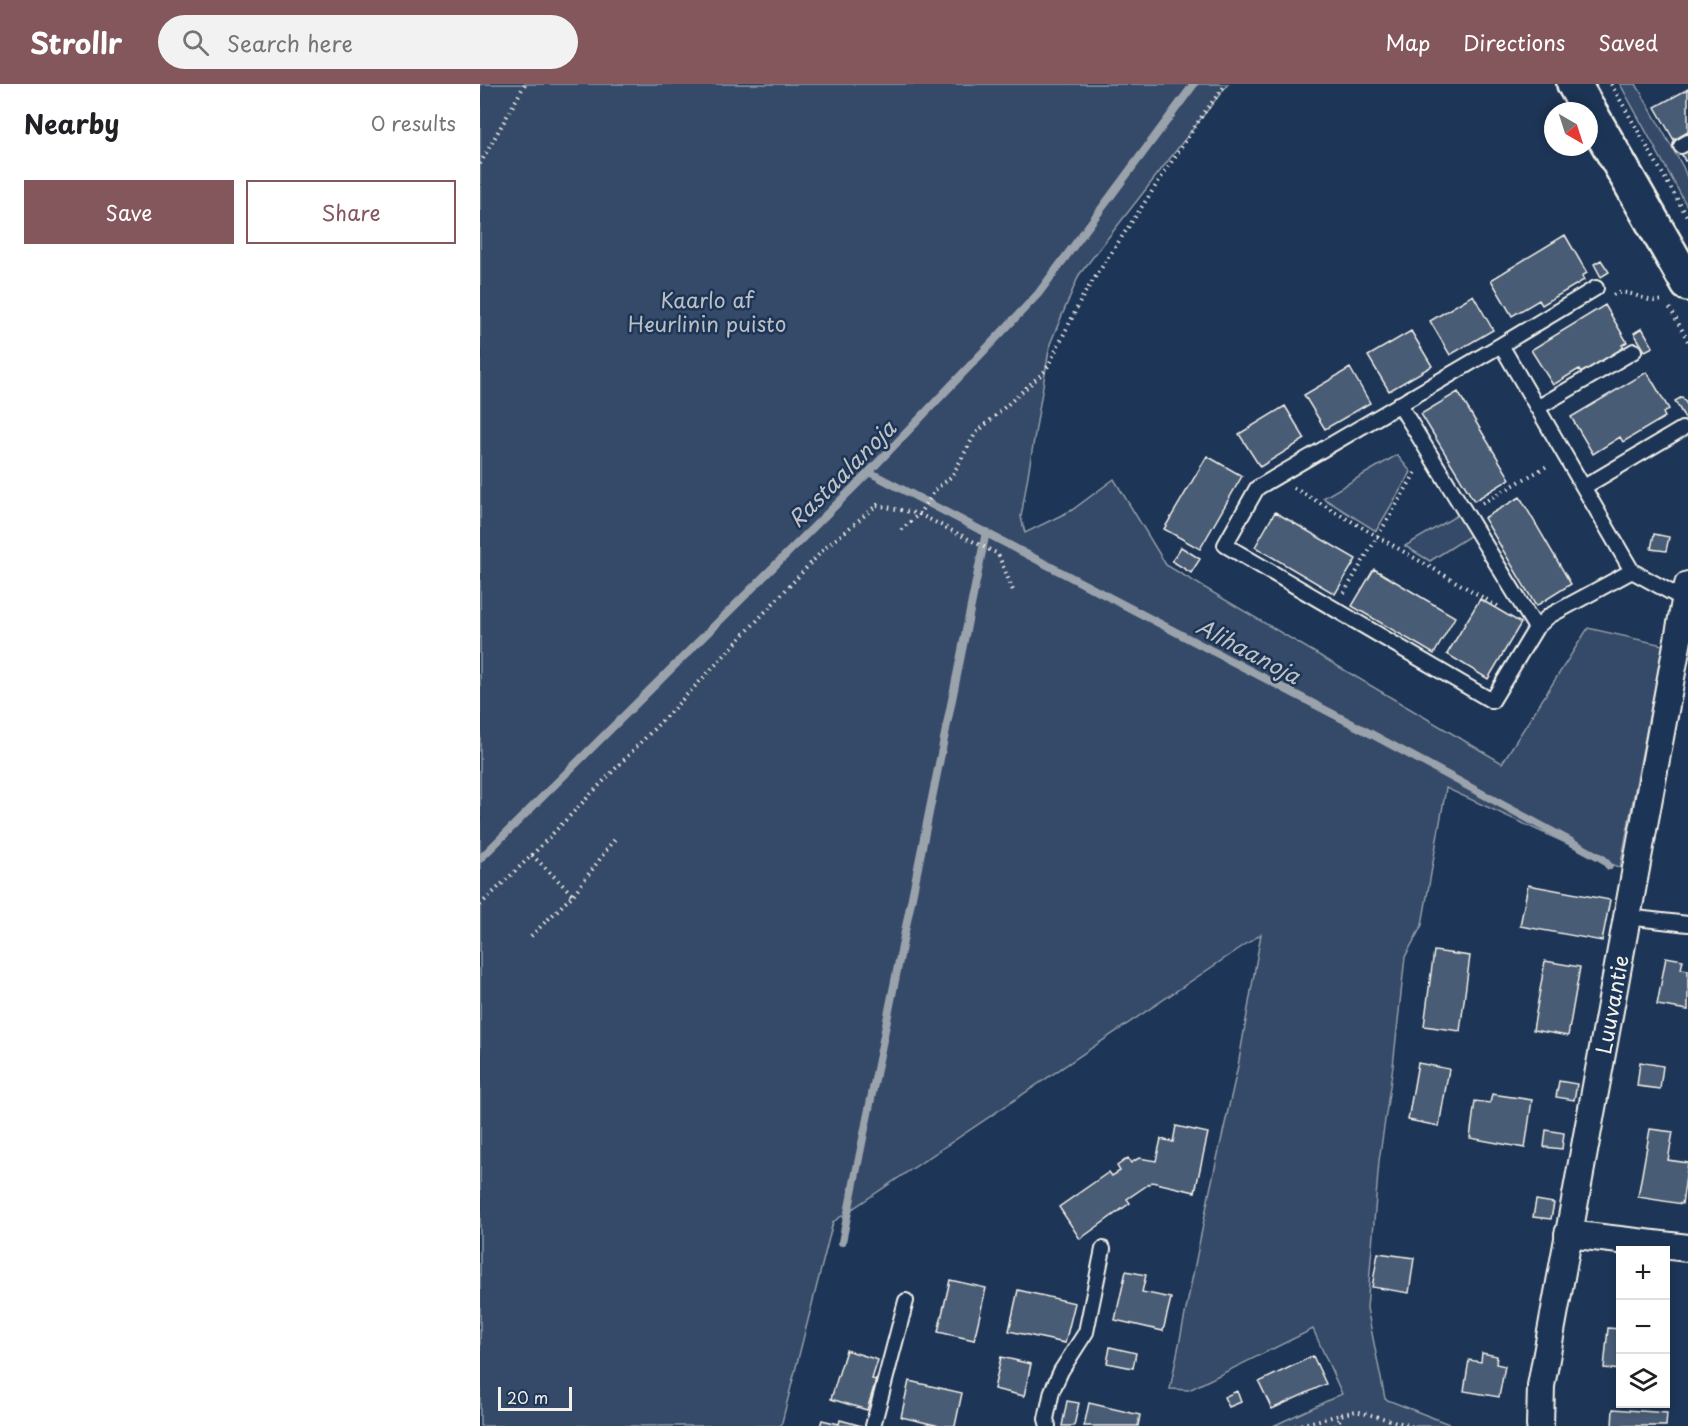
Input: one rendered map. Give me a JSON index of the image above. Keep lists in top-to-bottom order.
{
  "streets": {
    "street": ["Luuvantie"]
  },
  "water": ["Rastaalanoja", "Alihaanoja"],
  "parks": ["Kaarlo af Heurlinin puisto"],
  "scale_bar": "20 m",
  "north": "bottom right",
  "page": {
    "header": "Strollr",
    "search": "Search here",
    "nav": ["Map", "Directions", "Saved"],
    "heading": ["Nearby", "0 results"],
    "buttons": ["Save", "Share"],
    "map_buttons": ["+", "−"],
    "scale": "20 m"
  }
}
